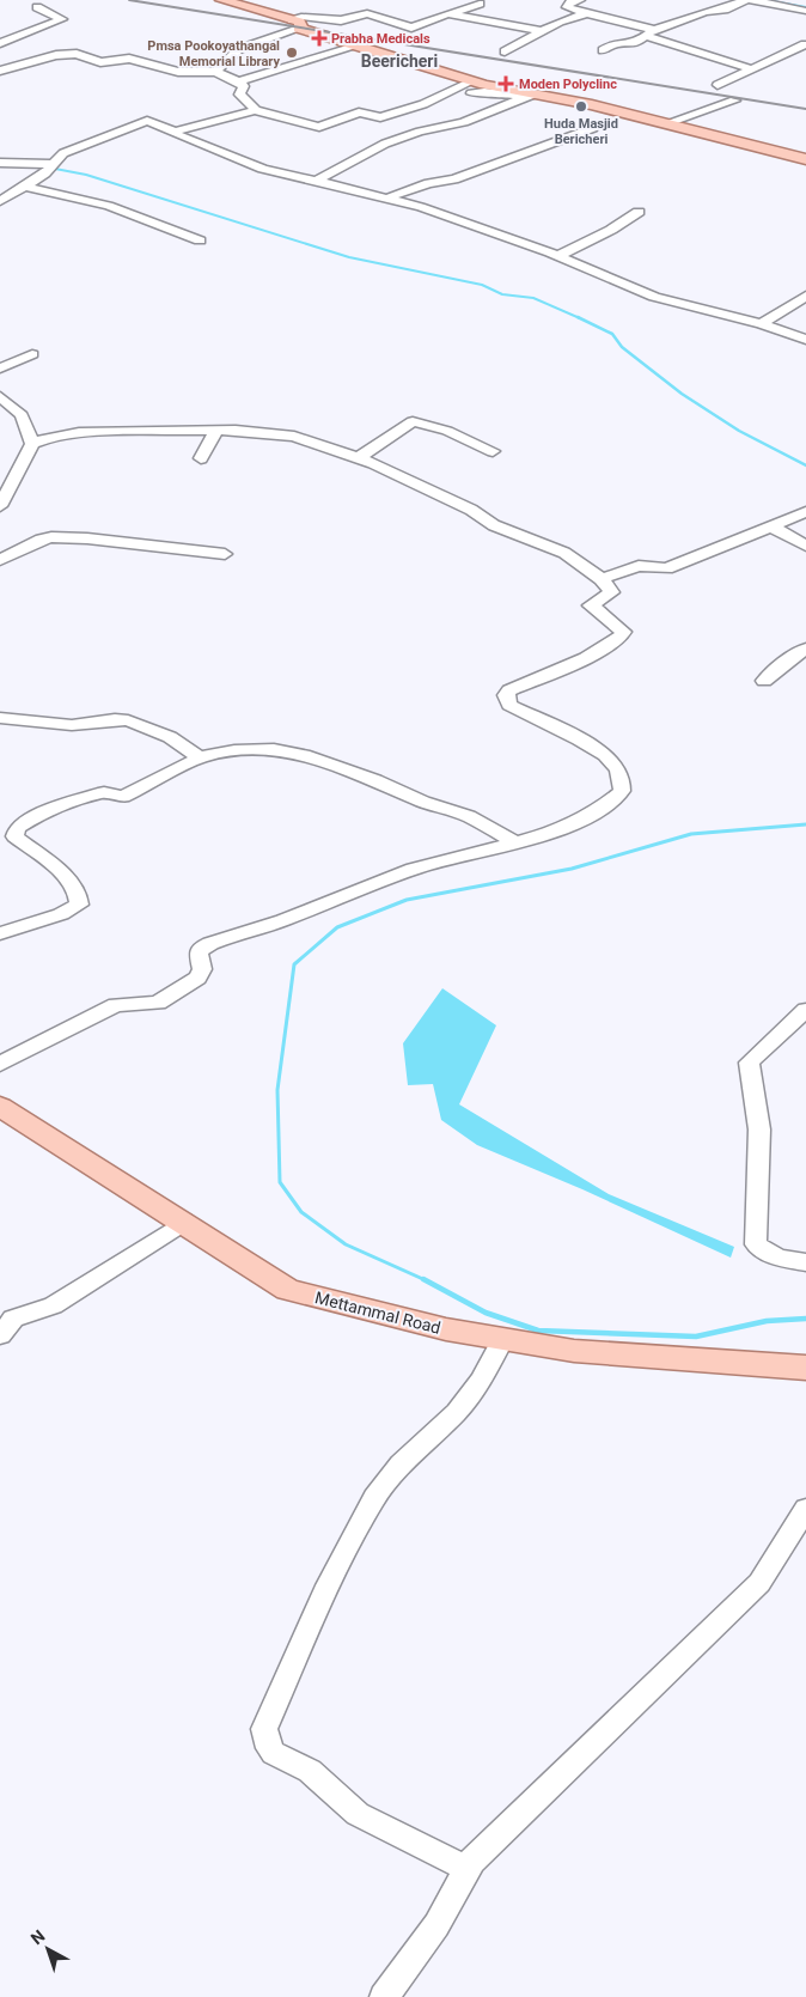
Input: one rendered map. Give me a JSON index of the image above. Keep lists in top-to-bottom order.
{
  "streets": {
    "main road": ["Mettammal Road"]
  },
  "districts": ["Beericheri"],
  "places": {
    "health": ["Prabha Medicals", "Moden Polyclinc"],
    "other": ["Pmsa Pookoyathangal Memorial Library", "Huda Masjid Bericheri"]
  },
  "north": "top left"
}
